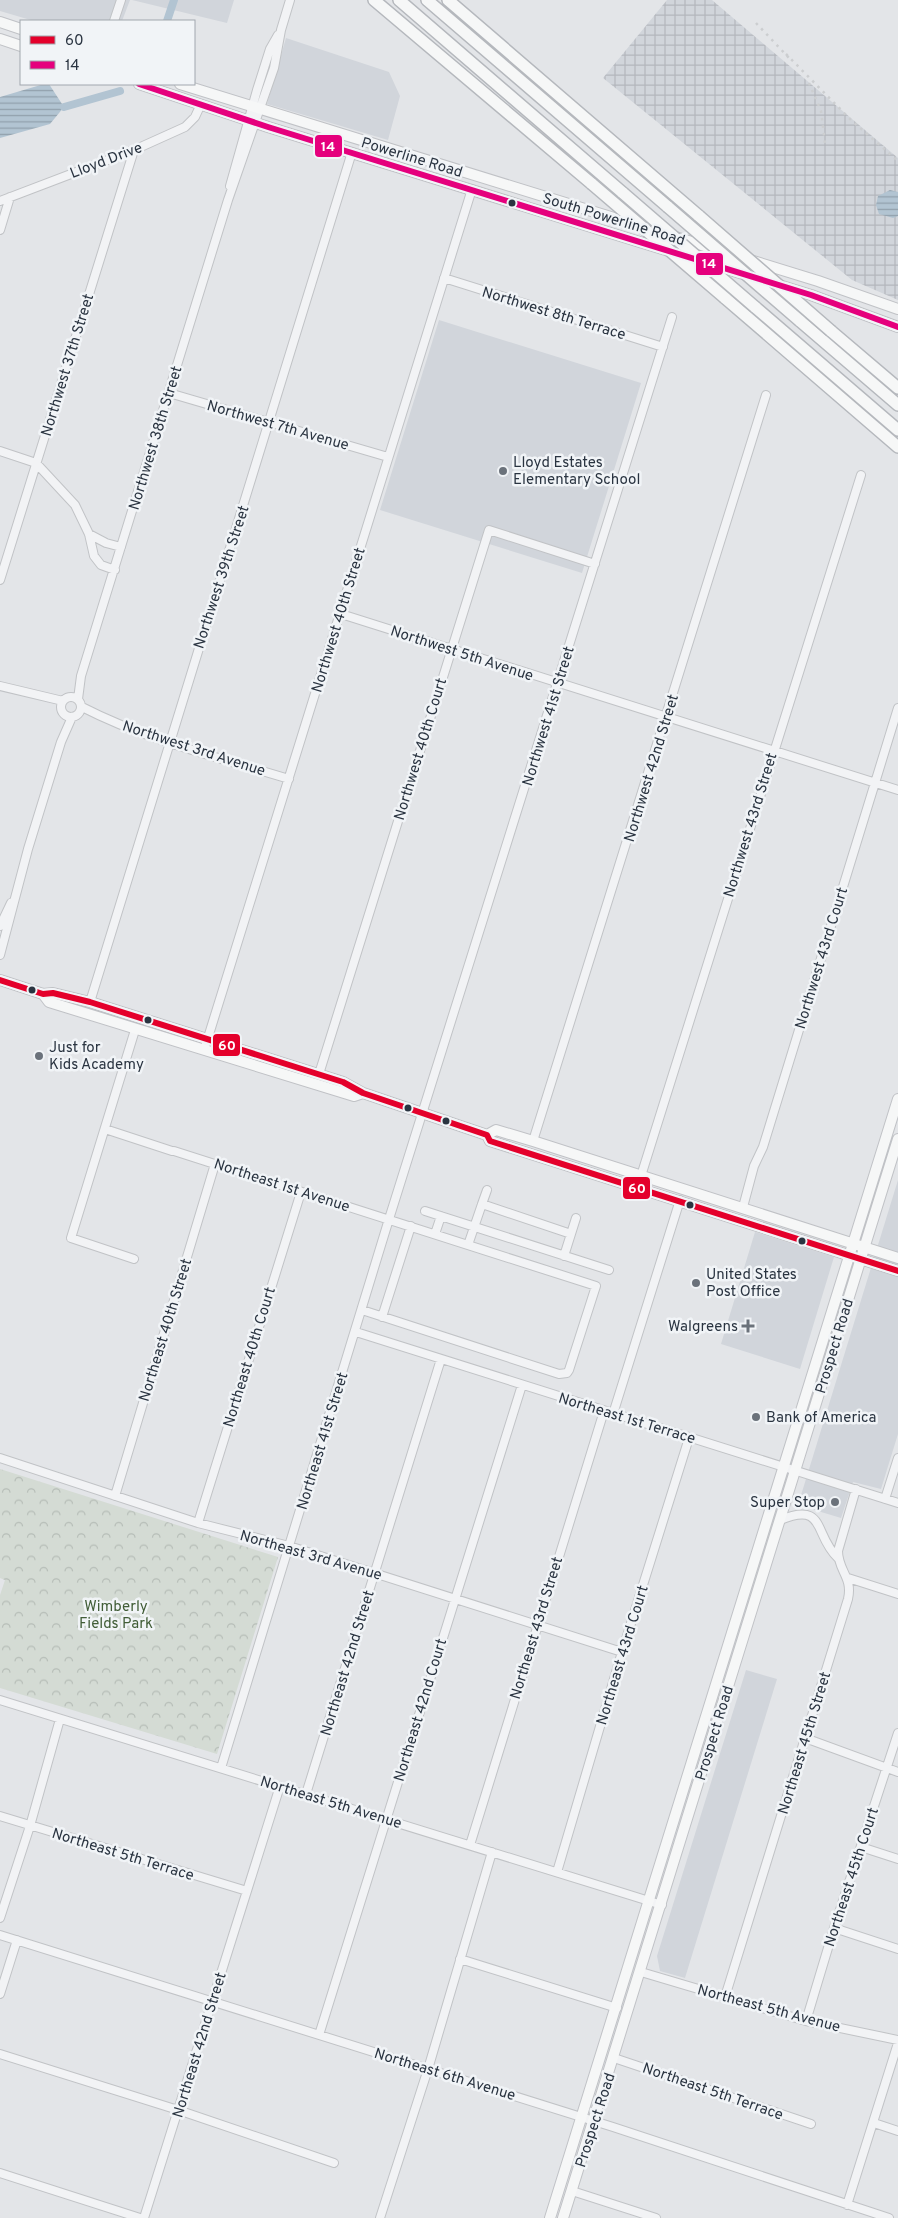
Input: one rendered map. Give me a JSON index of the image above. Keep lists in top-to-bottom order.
{
  "streets": {
    "main road": ["Powerline Road", "South Powerline Road", "Prospect Road"],
    "street": [
      "Lloyd Drive",
      "Northwest 8th Terrace",
      "Northwest 37th Street",
      "Northwest 7th Avenue",
      "Northwest 38th Street",
      "Northwest 39th Street",
      "Northwest 40th Street",
      "Northwest 5th Avenue",
      "Northwest 41st Street",
      "Northwest 3rd Avenue",
      "Northwest 40th Court",
      "Northwest 42nd Street",
      "Northwest 43rd Street",
      "Northwest 43rd Court",
      "Northeast 1st Avenue",
      "Northeast 40th Street",
      "Northeast 40th Court",
      "Northeast 1st Terrace",
      "Northeast 41st Street",
      "Northeast 3rd Avenue",
      "Northeast 43rd Street",
      "Northeast 43rd Court",
      "Northeast 42nd Street",
      "Northeast 42nd Court",
      "Northeast 45th Street",
      "Northeast 5th Avenue",
      "Northeast 5th Terrace",
      "Northeast 45th Court",
      "Northeast 6th Avenue"
    ]
  },
  "crossings": [
    ["Powerline Road", "Lloyd Drive"],
    ["Powerline Road", "South Powerline Road"],
    ["Powerline Road", "Northwest 38th Street"],
    ["Powerline Road", "Northwest 39th Street"],
    ["Powerline Road", "Northwest 40th Street"],
    ["Lloyd Drive", "Northwest 37th Street"],
    ["Northwest 8th Terrace", "Northwest 40th Street"],
    ["Northwest 8th Terrace", "Northwest 41st Street"],
    ["Northwest 7th Avenue", "Northwest 38th Street"],
    ["Northwest 7th Avenue", "Northwest 39th Street"],
    ["Northwest 7th Avenue", "Northwest 40th Street"],
    ["Northwest 39th Street", "Northwest 3rd Avenue"],
    ["Northwest 40th Street", "Northwest 5th Avenue"],
    ["Northwest 40th Street", "Northwest 3rd Avenue"],
    ["Northwest 5th Avenue", "Northwest 41st Street"],
    ["Northwest 5th Avenue", "Northwest 40th Court"],
    ["Northwest 5th Avenue", "Northwest 42nd Street"],
    ["Northwest 5th Avenue", "Northwest 43rd Street"],
    ["Northwest 5th Avenue", "Northwest 43rd Court"],
    ["Northwest 41st Street", "Northwest 40th Court"],
    ["Northwest 41st Street", "Northeast 41st Street"],
    ["Northeast 1st Avenue", "Northeast 40th Street"],
    ["Northeast 1st Avenue", "Northeast 40th Court"],
    ["Northeast 1st Avenue", "Northeast 41st Street"],
    ["Northeast 40th Street", "Northeast 3rd Avenue"],
    ["Prospect Road", "Northeast 1st Terrace"],
    ["Prospect Road", "Northeast 45th Street"],
    ["Prospect Road", "Northeast 5th Avenue"],
    ["Prospect Road", "Northeast 5th Terrace"],
    ["Prospect Road", "Northeast 6th Avenue"],
    ["Northeast 40th Court", "Northeast 3rd Avenue"],
    ["Northeast 1st Terrace", "Northeast 41st Street"],
    ["Northeast 1st Terrace", "Northeast 43rd Street"],
    ["Northeast 1st Terrace", "Northeast 43rd Court"],
    ["Northeast 1st Terrace", "Northeast 42nd Street"],
    ["Northeast 1st Terrace", "Northeast 42nd Court"],
    ["Northeast 41st Street", "Northeast 3rd Avenue"],
    ["Northeast 41st Street", "Northeast 5th Avenue"],
    ["Northeast 3rd Avenue", "Northeast 43rd Street"],
    ["Northeast 3rd Avenue", "Northeast 43rd Court"],
    ["Northeast 3rd Avenue", "Northeast 42nd Street"],
    ["Northeast 3rd Avenue", "Northeast 42nd Court"],
    ["Northeast 43rd Street", "Northeast 5th Avenue"],
    ["Northeast 43rd Court", "Northeast 5th Avenue"],
    ["Northeast 42nd Street", "Northeast 5th Avenue"],
    ["Northeast 42nd Street", "Northeast 5th Terrace"],
    ["Northeast 42nd Street", "Northeast 6th Avenue"],
    ["Northeast 42nd Court", "Northeast 5th Avenue"],
    ["Northeast 42nd Court", "Northeast 6th Avenue"],
    ["Northeast 45th Street", "Northeast 5th Avenue"],
    ["Northeast 5th Avenue", "Northeast 45th Court"]
  ],
  "parks": ["Wimberly Fields Park"],
  "places": {
    "other": [
      "Lloyd Estates Elementary School",
      "Just for Kids Academy",
      "United States Post Office",
      "Bank of America",
      "Super Stop"
    ],
    "health": ["Walgreens"]
  },
  "lines": ["transit line 14", "transit line 60"],
  "legend": ["60", "14"]
}
